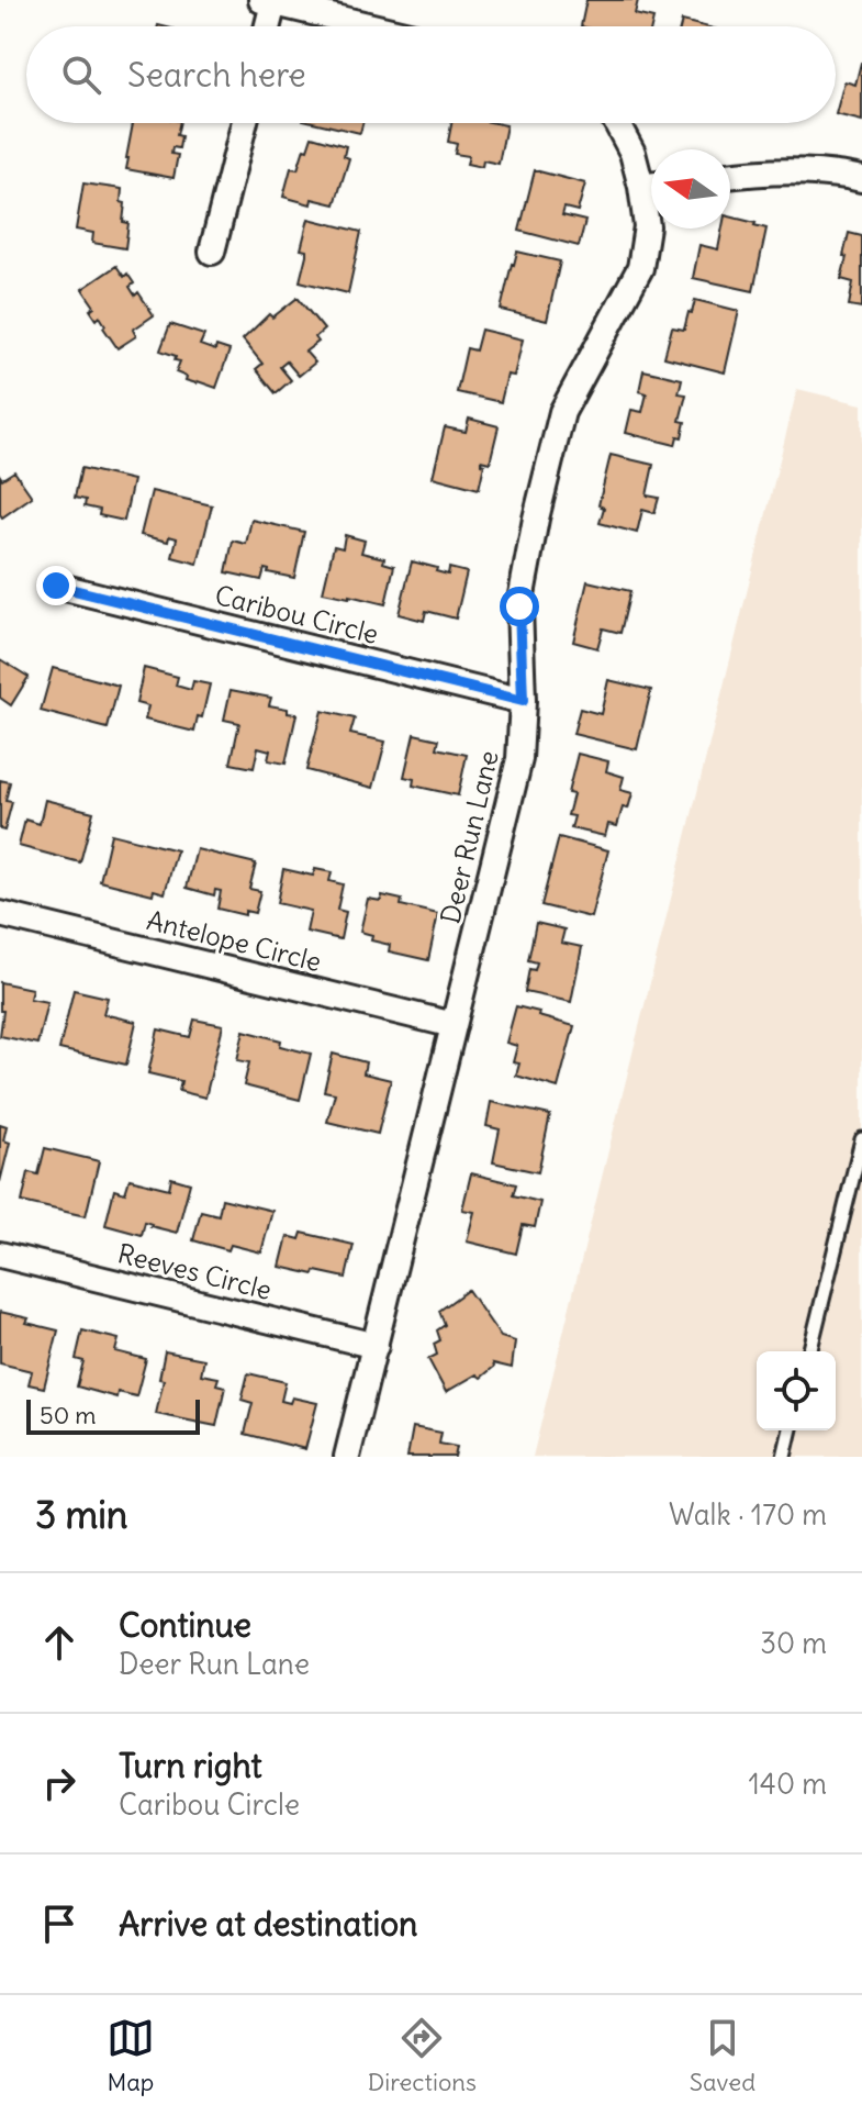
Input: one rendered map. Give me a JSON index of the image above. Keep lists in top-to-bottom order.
{
  "streets": {
    "street": [
      "Caribou Circle",
      "Deer Run Lane",
      "Antelope Circle",
      "Reeves Circle"
    ]
  },
  "crossings": [
    ["Caribou Circle", "Deer Run Lane"],
    ["Deer Run Lane", "Antelope Circle"],
    ["Deer Run Lane", "Reeves Circle"]
  ],
  "scale_bar": "50 m",
  "north": "left",
  "page": {
    "search": "Search here",
    "scale": "50 m",
    "heading": ["3 min", "Walk · 170 m"],
    "list": [
      ["Continue", "Deer Run Lane", "30 m"],
      ["Turn right", "Caribou Circle", "140 m"],
      "Arrive at destination"
    ],
    "nav": ["Map", "Directions", "Saved"]
  }
}
